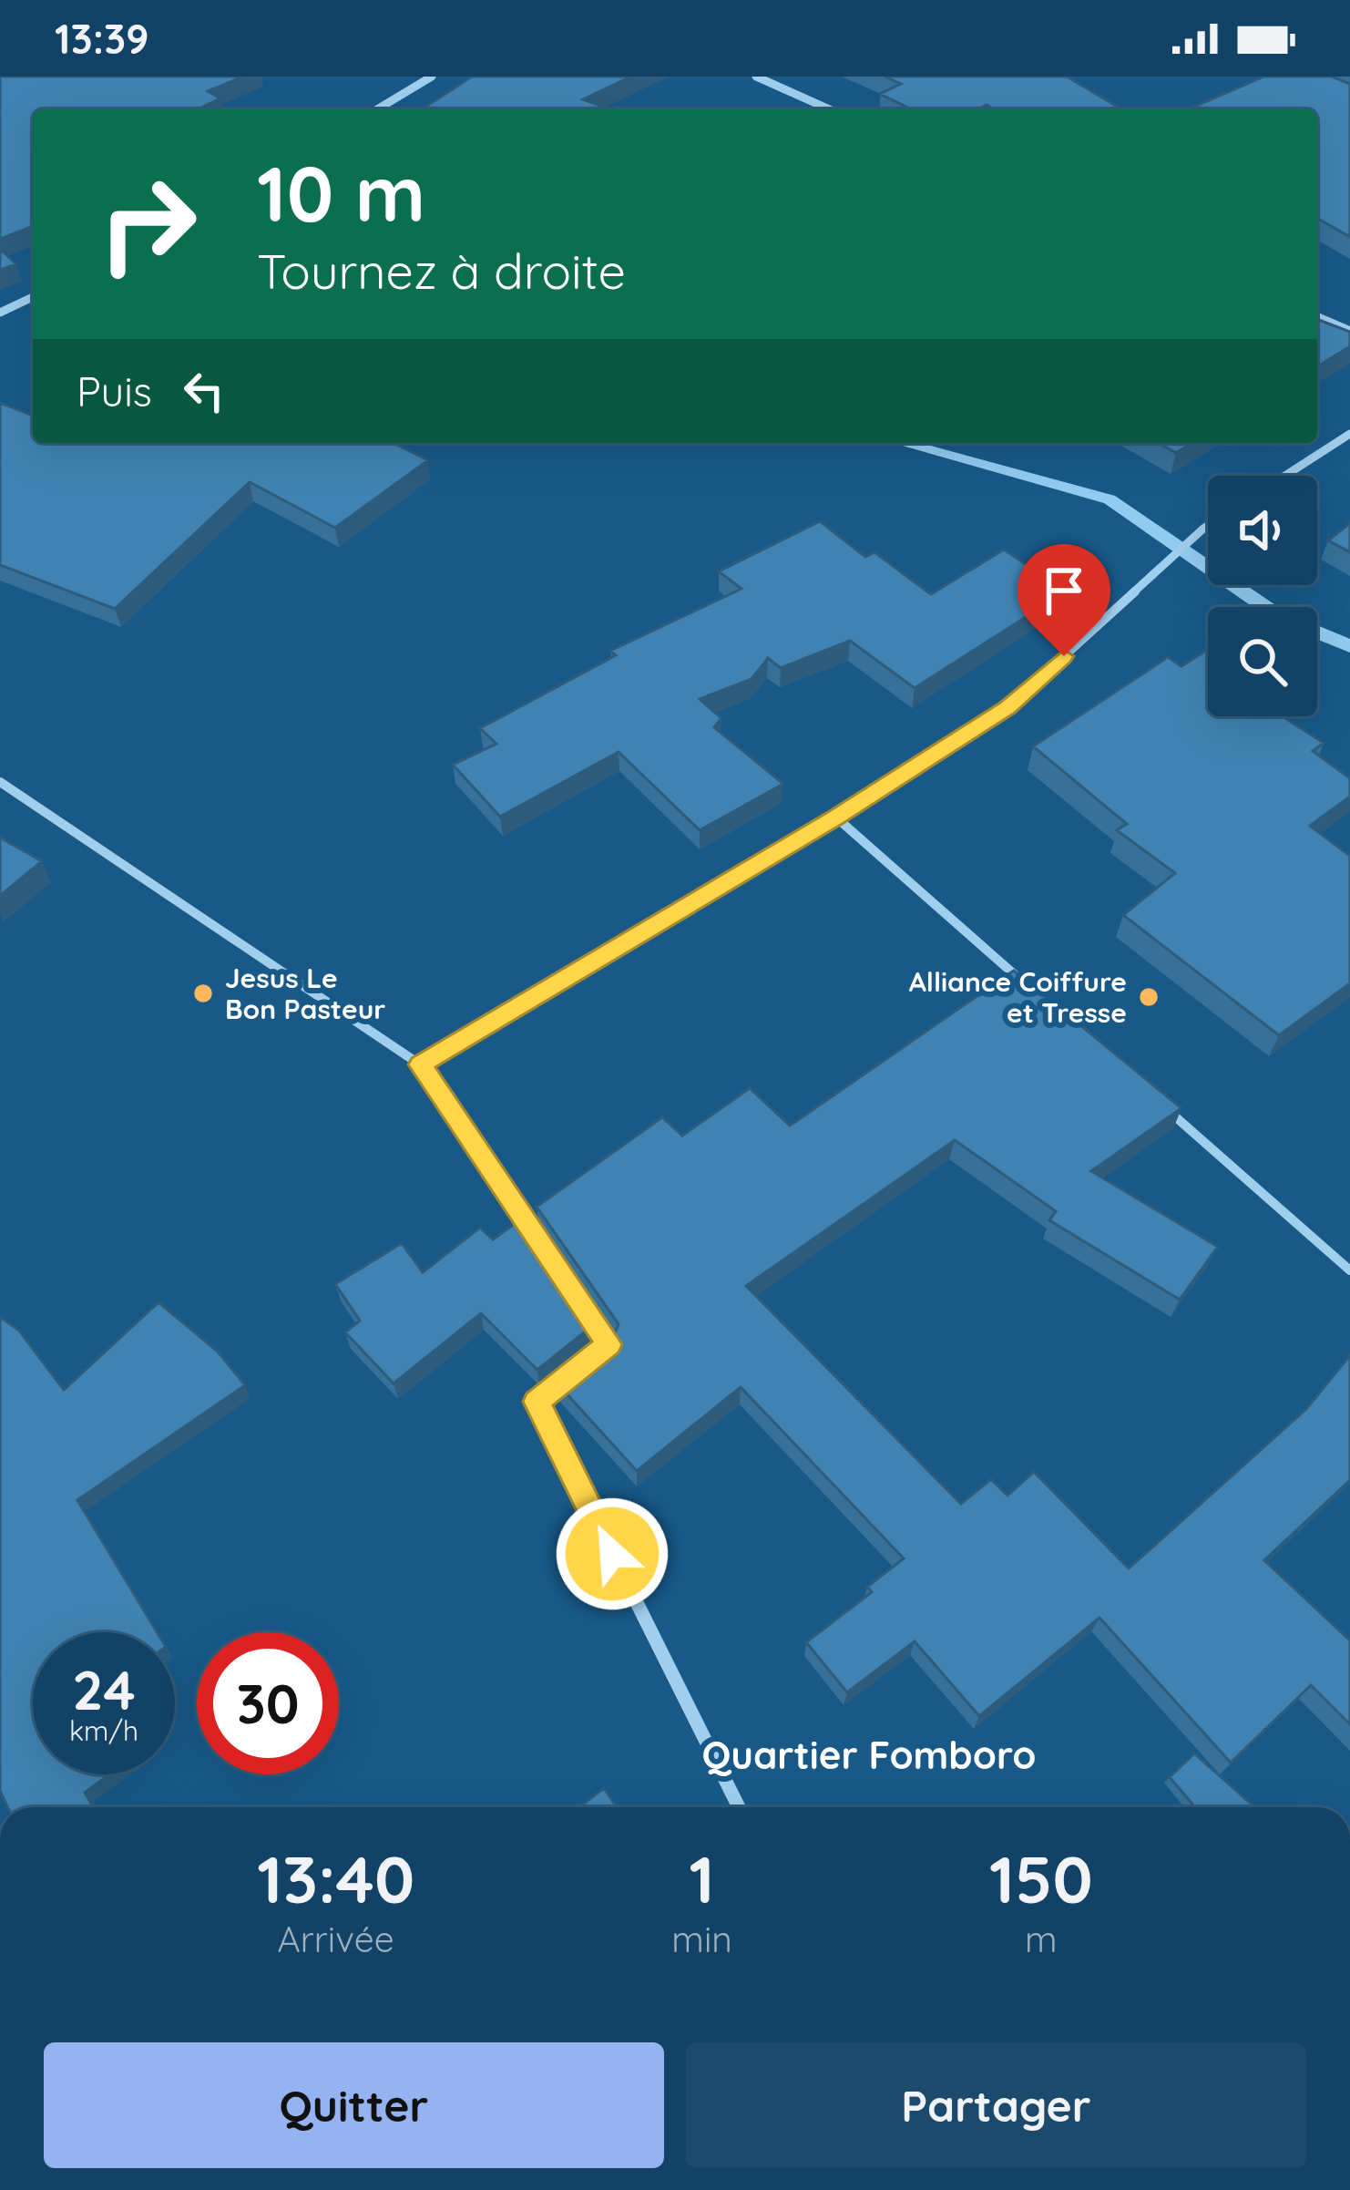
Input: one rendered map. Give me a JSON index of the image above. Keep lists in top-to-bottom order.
{
  "districts": ["Quartier Fomboro"],
  "places": ["Jesus Le Bon Pasteur", "Alliance Coiffure et Tresse"],
  "page": {
    "status": "13:39",
    "turn": ["10 m", "Tournez à droite"],
    "then": "Puis",
    "speed": "24 km/h",
    "limit": "30",
    "eta": [
      "13:40",
      "Arrivée",
      "1",
      "min",
      "150",
      "m"
    ],
    "buttons": ["Quitter", "Partager"]
  }
}
